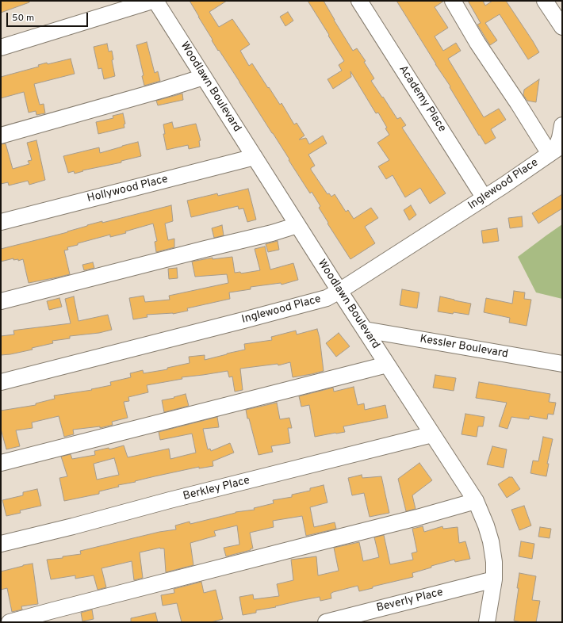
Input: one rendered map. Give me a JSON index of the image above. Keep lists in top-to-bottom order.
{
  "streets": {
    "street": [
      "Woodlawn Boulevard",
      "Academy Place",
      "Inglewood Place",
      "Hollywood Place",
      "Kessler Boulevard",
      "Berkley Place",
      "Beverly Place"
    ]
  },
  "crossings": [
    ["Woodlawn Boulevard", "Inglewood Place"],
    ["Woodlawn Boulevard", "Hollywood Place"],
    ["Woodlawn Boulevard", "Kessler Boulevard"],
    ["Woodlawn Boulevard", "Berkley Place"],
    ["Woodlawn Boulevard", "Beverly Place"],
    ["Academy Place", "Inglewood Place"]
  ],
  "scale_bar": "50 m"
}
